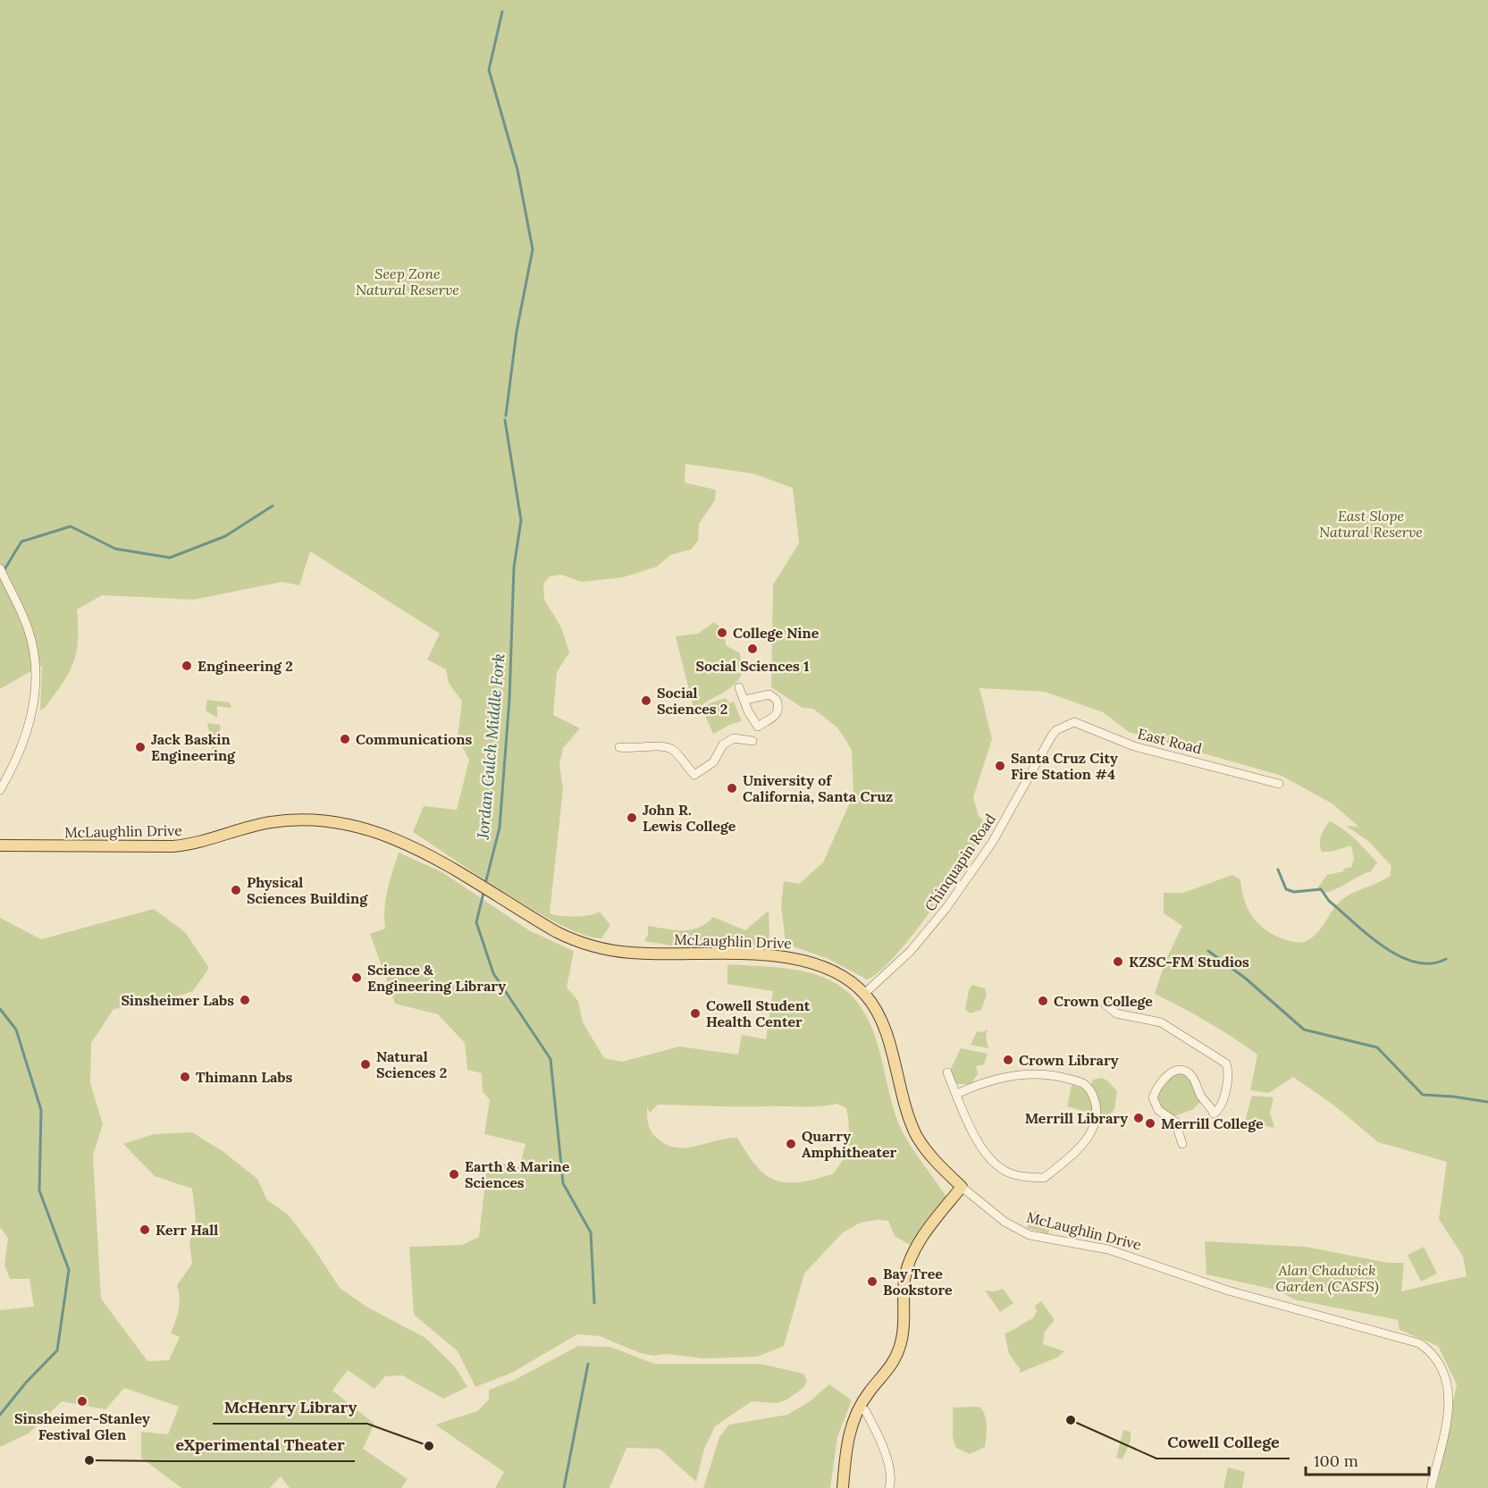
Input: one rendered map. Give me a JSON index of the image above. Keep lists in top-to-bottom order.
{
  "streets": {
    "main road": ["McLaughlin Drive"],
    "street": ["East Road", "Chinquapin Road"]
  },
  "crossings": [
    ["East Road", "Chinquapin Road"],
    ["McLaughlin Drive", "Chinquapin Road"]
  ],
  "water": ["Jordan Gulch Middle Fork"],
  "parks": ["Seep Zone Natural Reserve", "East Slope Natural Reserve", "Alan Chadwick Garden (CASFS)"],
  "places": [
    "College Nine",
    "Social Sciences 1",
    "Engineering 2",
    "Social Sciences 2",
    "Communications",
    "Jack Baskin Engineering",
    "Santa Cruz City Fire Station #4",
    "University of California, Santa Cruz",
    "John R. Lewis College",
    "Physical Sciences Building",
    "KZSC-FM Studios",
    "Science & Engineering Library",
    "Sinsheimer Labs",
    "Crown College",
    "Cowell Student Health Center",
    "Crown Library",
    "Natural Sciences 2",
    "Thimann Labs",
    "Merrill Library",
    "Merrill College",
    "Quarry Amphitheater",
    "Earth & Marine Sciences",
    "Kerr Hall",
    "Bay Tree Bookstore",
    "Sinsheimer-Stanley Festival Glen",
    "Cowell College",
    "McHenry Library",
    "eXperimental Theater"
  ],
  "scale_bar": "100 m"
}
